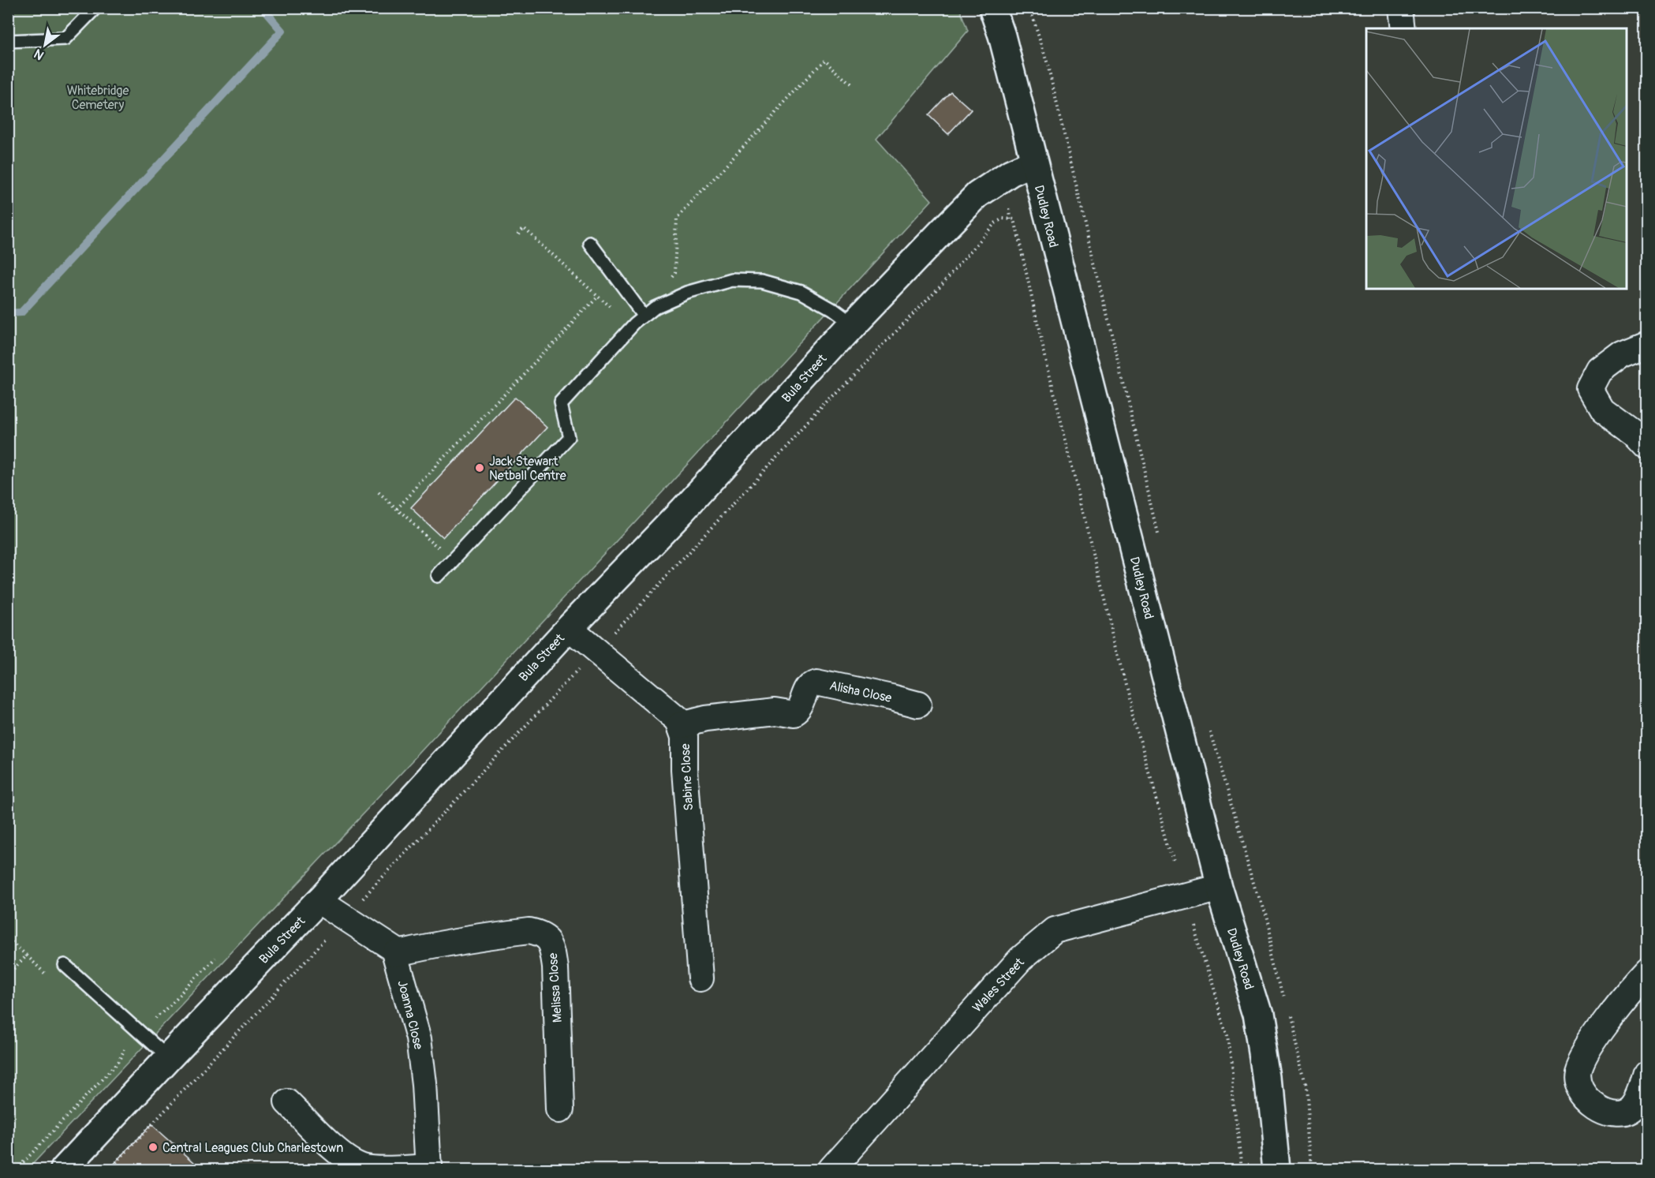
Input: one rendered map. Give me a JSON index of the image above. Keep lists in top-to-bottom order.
{
  "streets": {
    "street": [
      "Dudley Road",
      "Bula Street",
      "Alisha Close",
      "Sabine Close",
      "Wales Street",
      "Melissa Close",
      "Joanna Close"
    ]
  },
  "crossings": [
    ["Dudley Road", "Bula Street"],
    ["Dudley Road", "Wales Street"],
    ["Bula Street", "Sabine Close"],
    ["Alisha Close", "Sabine Close"],
    ["Melissa Close", "Joanna Close"]
  ],
  "parks": ["Whitebridge Cemetery"],
  "places": ["Jack Stewart Netball Centre", "Central Leagues Club Charlestown"],
  "north": "bottom left"
}
